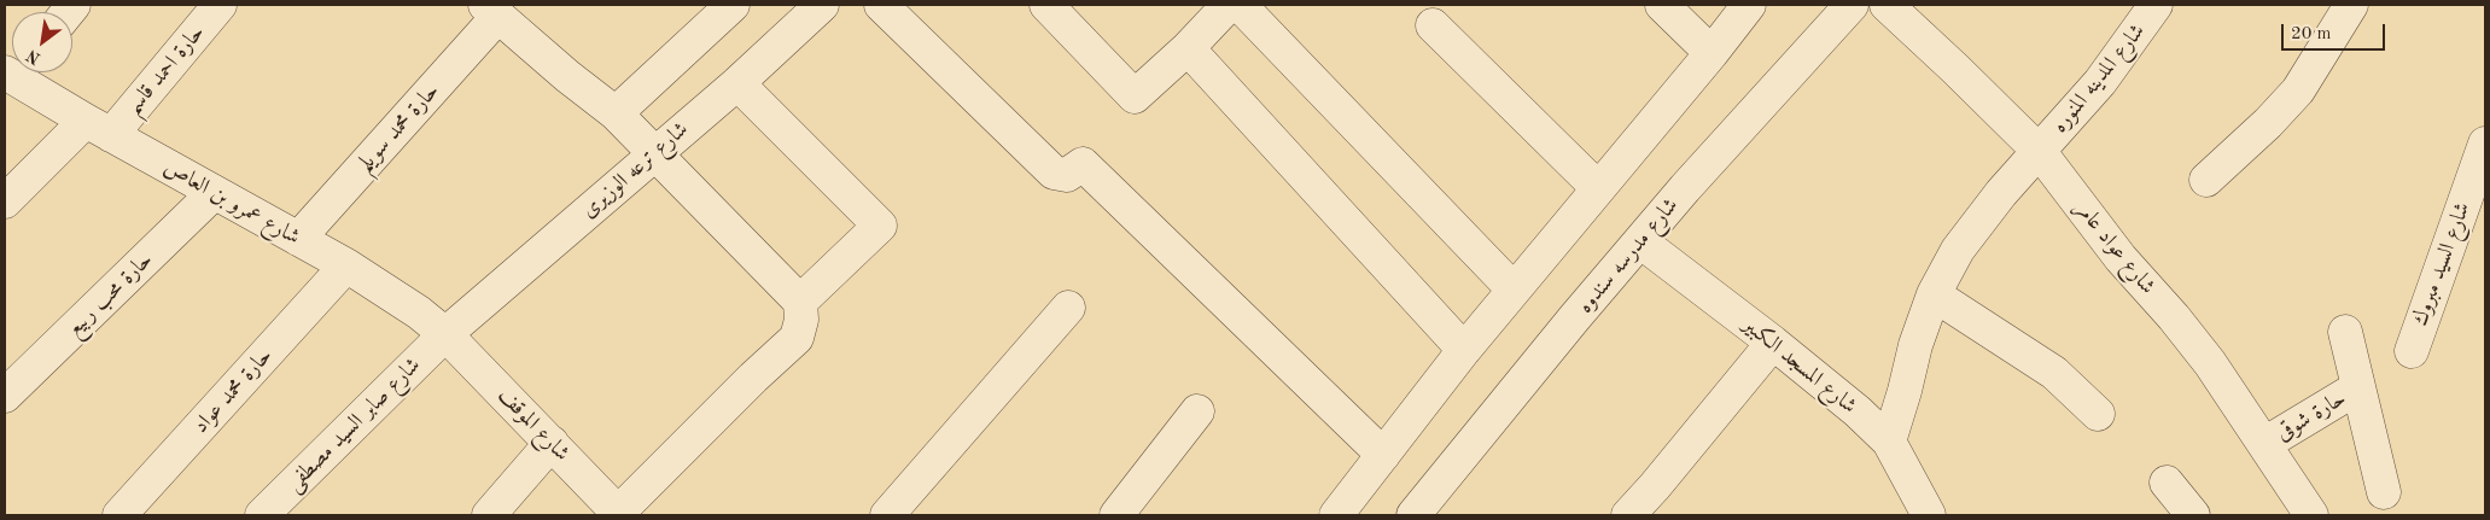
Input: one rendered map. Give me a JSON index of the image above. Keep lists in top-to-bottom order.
{
  "streets": {
    "street": [
      "حارة احمد قاسم",
      "شارع المدينه المنوره",
      "حارة محمد سويلم",
      "شارع ترعه الوزيرى",
      "شارع عمرو بن العاص",
      "شارع عواد عامر",
      "شارع مدرسه سندوه",
      "شارع السيد مبروك",
      "حارة محب ربيع",
      "شارع المسجد الكبير",
      "حارة محمد عواد",
      "حارة شوقى",
      "شارع صابر السيد مصطفى",
      "شارع الموقف"
    ]
  },
  "crossings": [
    ["حارة احمد قاسم", "شارع عمرو بن العاص"],
    ["شارع المدينه المنوره", "شارع عواد عامر"],
    ["شارع المدينه المنوره", "شارع المسجد الكبير"],
    ["حارة محمد سويلم", "شارع عمرو بن العاص"],
    ["شارع ترعه الوزيرى", "شارع عمرو بن العاص"],
    ["شارع ترعه الوزيرى", "شارع صابر السيد مصطفى"],
    ["شارع ترعه الوزيرى", "شارع الموقف"],
    ["شارع عمرو بن العاص", "حارة محب ربيع"],
    ["شارع عمرو بن العاص", "حارة محمد عواد"],
    ["شارع عمرو بن العاص", "شارع صابر السيد مصطفى"],
    ["شارع عمرو بن العاص", "شارع الموقف"],
    ["شارع عواد عامر", "حارة شوقى"],
    ["شارع مدرسه سندوه", "شارع المسجد الكبير"],
    ["شارع صابر السيد مصطفى", "شارع الموقف"]
  ],
  "scale_bar": "20 m",
  "north": "bottom left"
}
